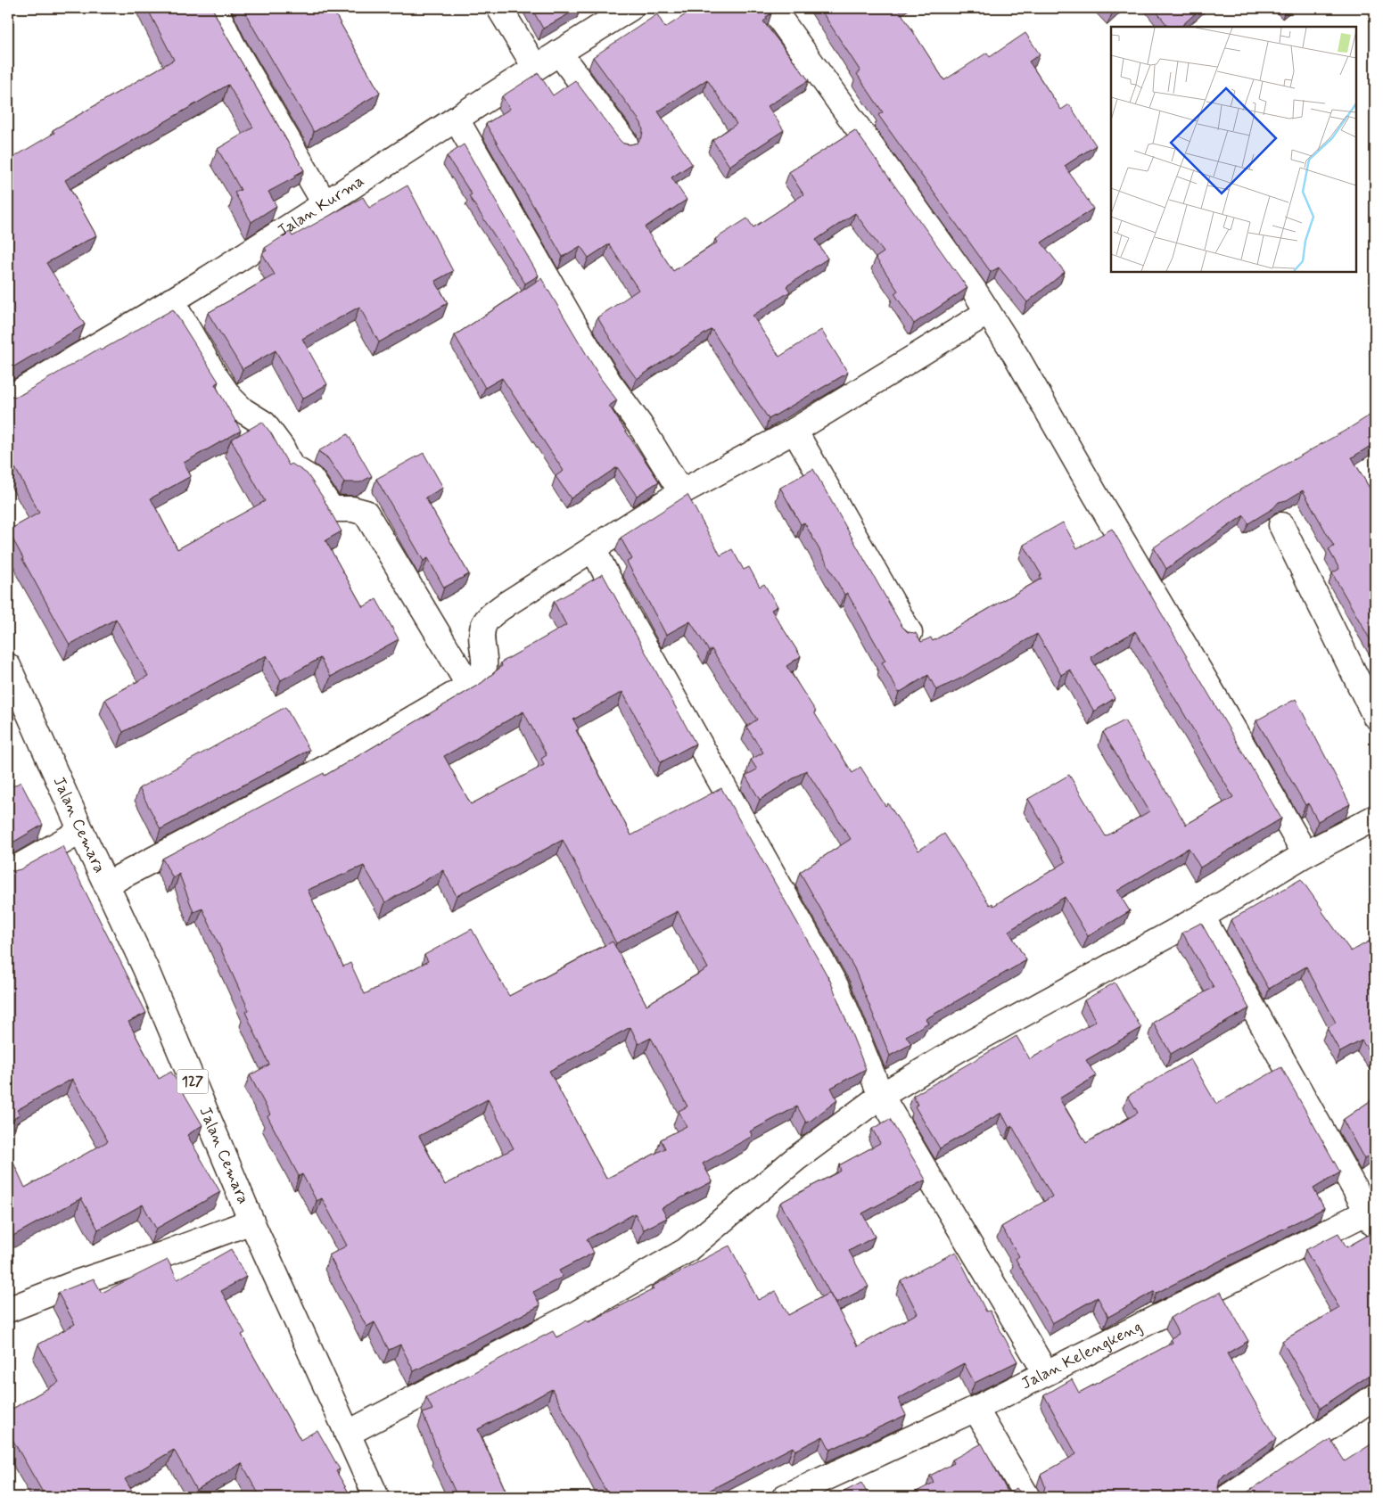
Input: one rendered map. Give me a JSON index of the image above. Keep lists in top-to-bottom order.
{
  "streets": {
    "street": [
      "Jalan Kurma",
      "Jalan Cemara",
      "127",
      "Jalan Kelengkeng"
    ]
  }
}
